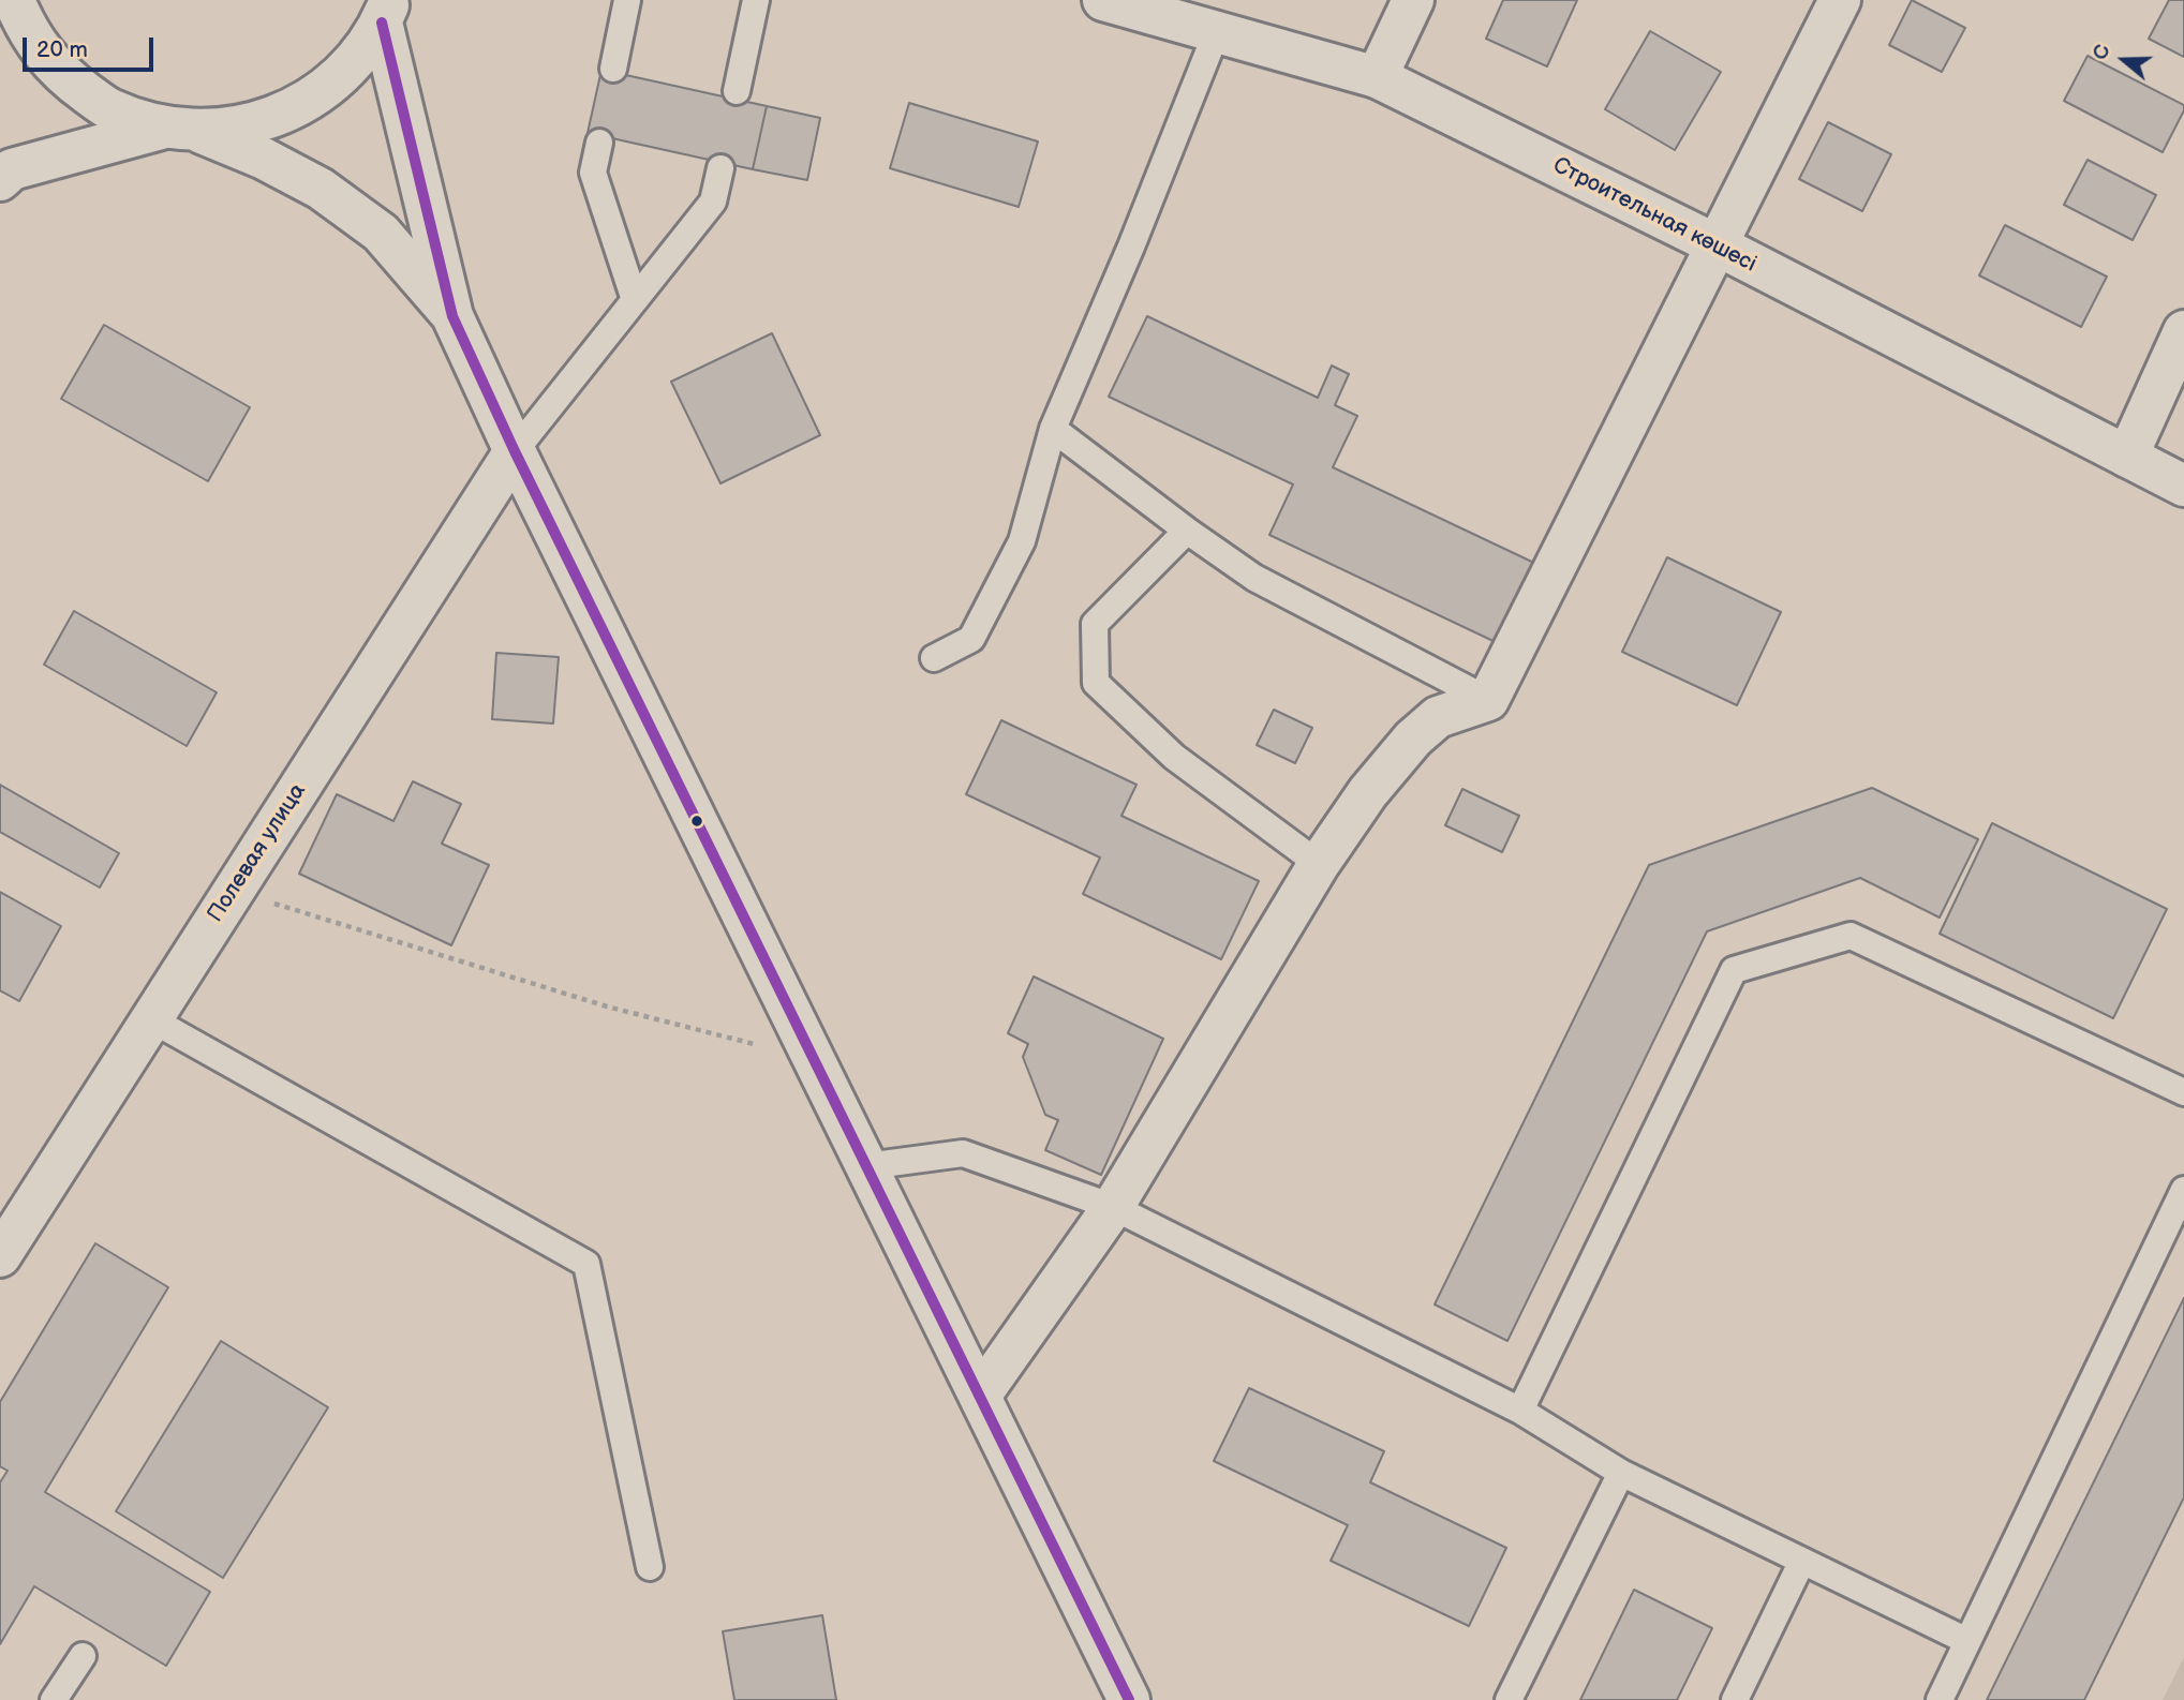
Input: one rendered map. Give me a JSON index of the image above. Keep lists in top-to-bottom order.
{
  "streets": {
    "street": ["Строительная көшесі", "Полевая улица"]
  },
  "scale_bar": "20 m",
  "north": "left"
}
